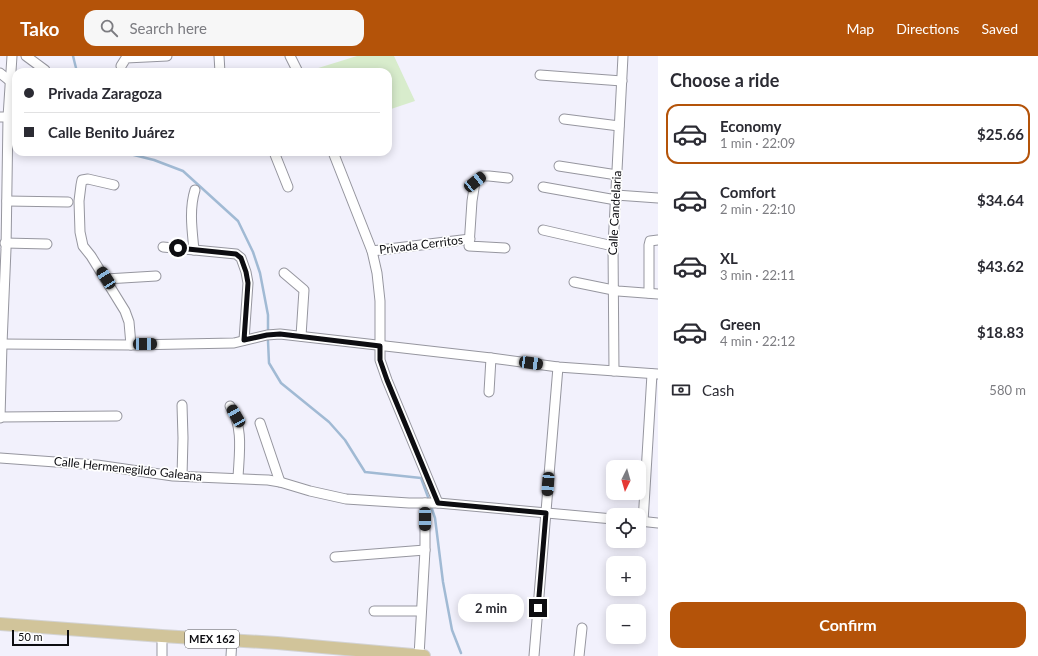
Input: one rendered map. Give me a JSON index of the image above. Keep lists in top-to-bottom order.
{
  "streets": {
    "main road": ["MEX 162"],
    "street": ["Calle Candelaria", "Privada Cerritos", "Calle Hermenegildo Galeana"]
  },
  "scale_bar": "50 m",
  "north": "bottom",
  "page": {
    "header": "Tako",
    "search": "Search here",
    "nav": ["Map", "Directions", "Saved"],
    "heading": "Choose a ride",
    "banner": ["Privada Zaragoza", "Calle Benito Juárez"],
    "list": [
      {
        "name": "Economy",
        "note": "1 min · 22:09",
        "value": "$25.66"
      },
      {
        "name": "Comfort",
        "note": "2 min · 22:10",
        "value": "$34.64"
      },
      {
        "name": "XL",
        "note": "3 min · 22:11",
        "value": "$43.62"
      },
      {
        "name": "Green",
        "note": "4 min · 22:12",
        "value": "$18.83"
      }
    ],
    "pay": ["Cash", "580 m"],
    "map_buttons": ["+", "−"],
    "bubble": "2 min",
    "buttons": "Confirm",
    "scale": "50 m"
  }
}
